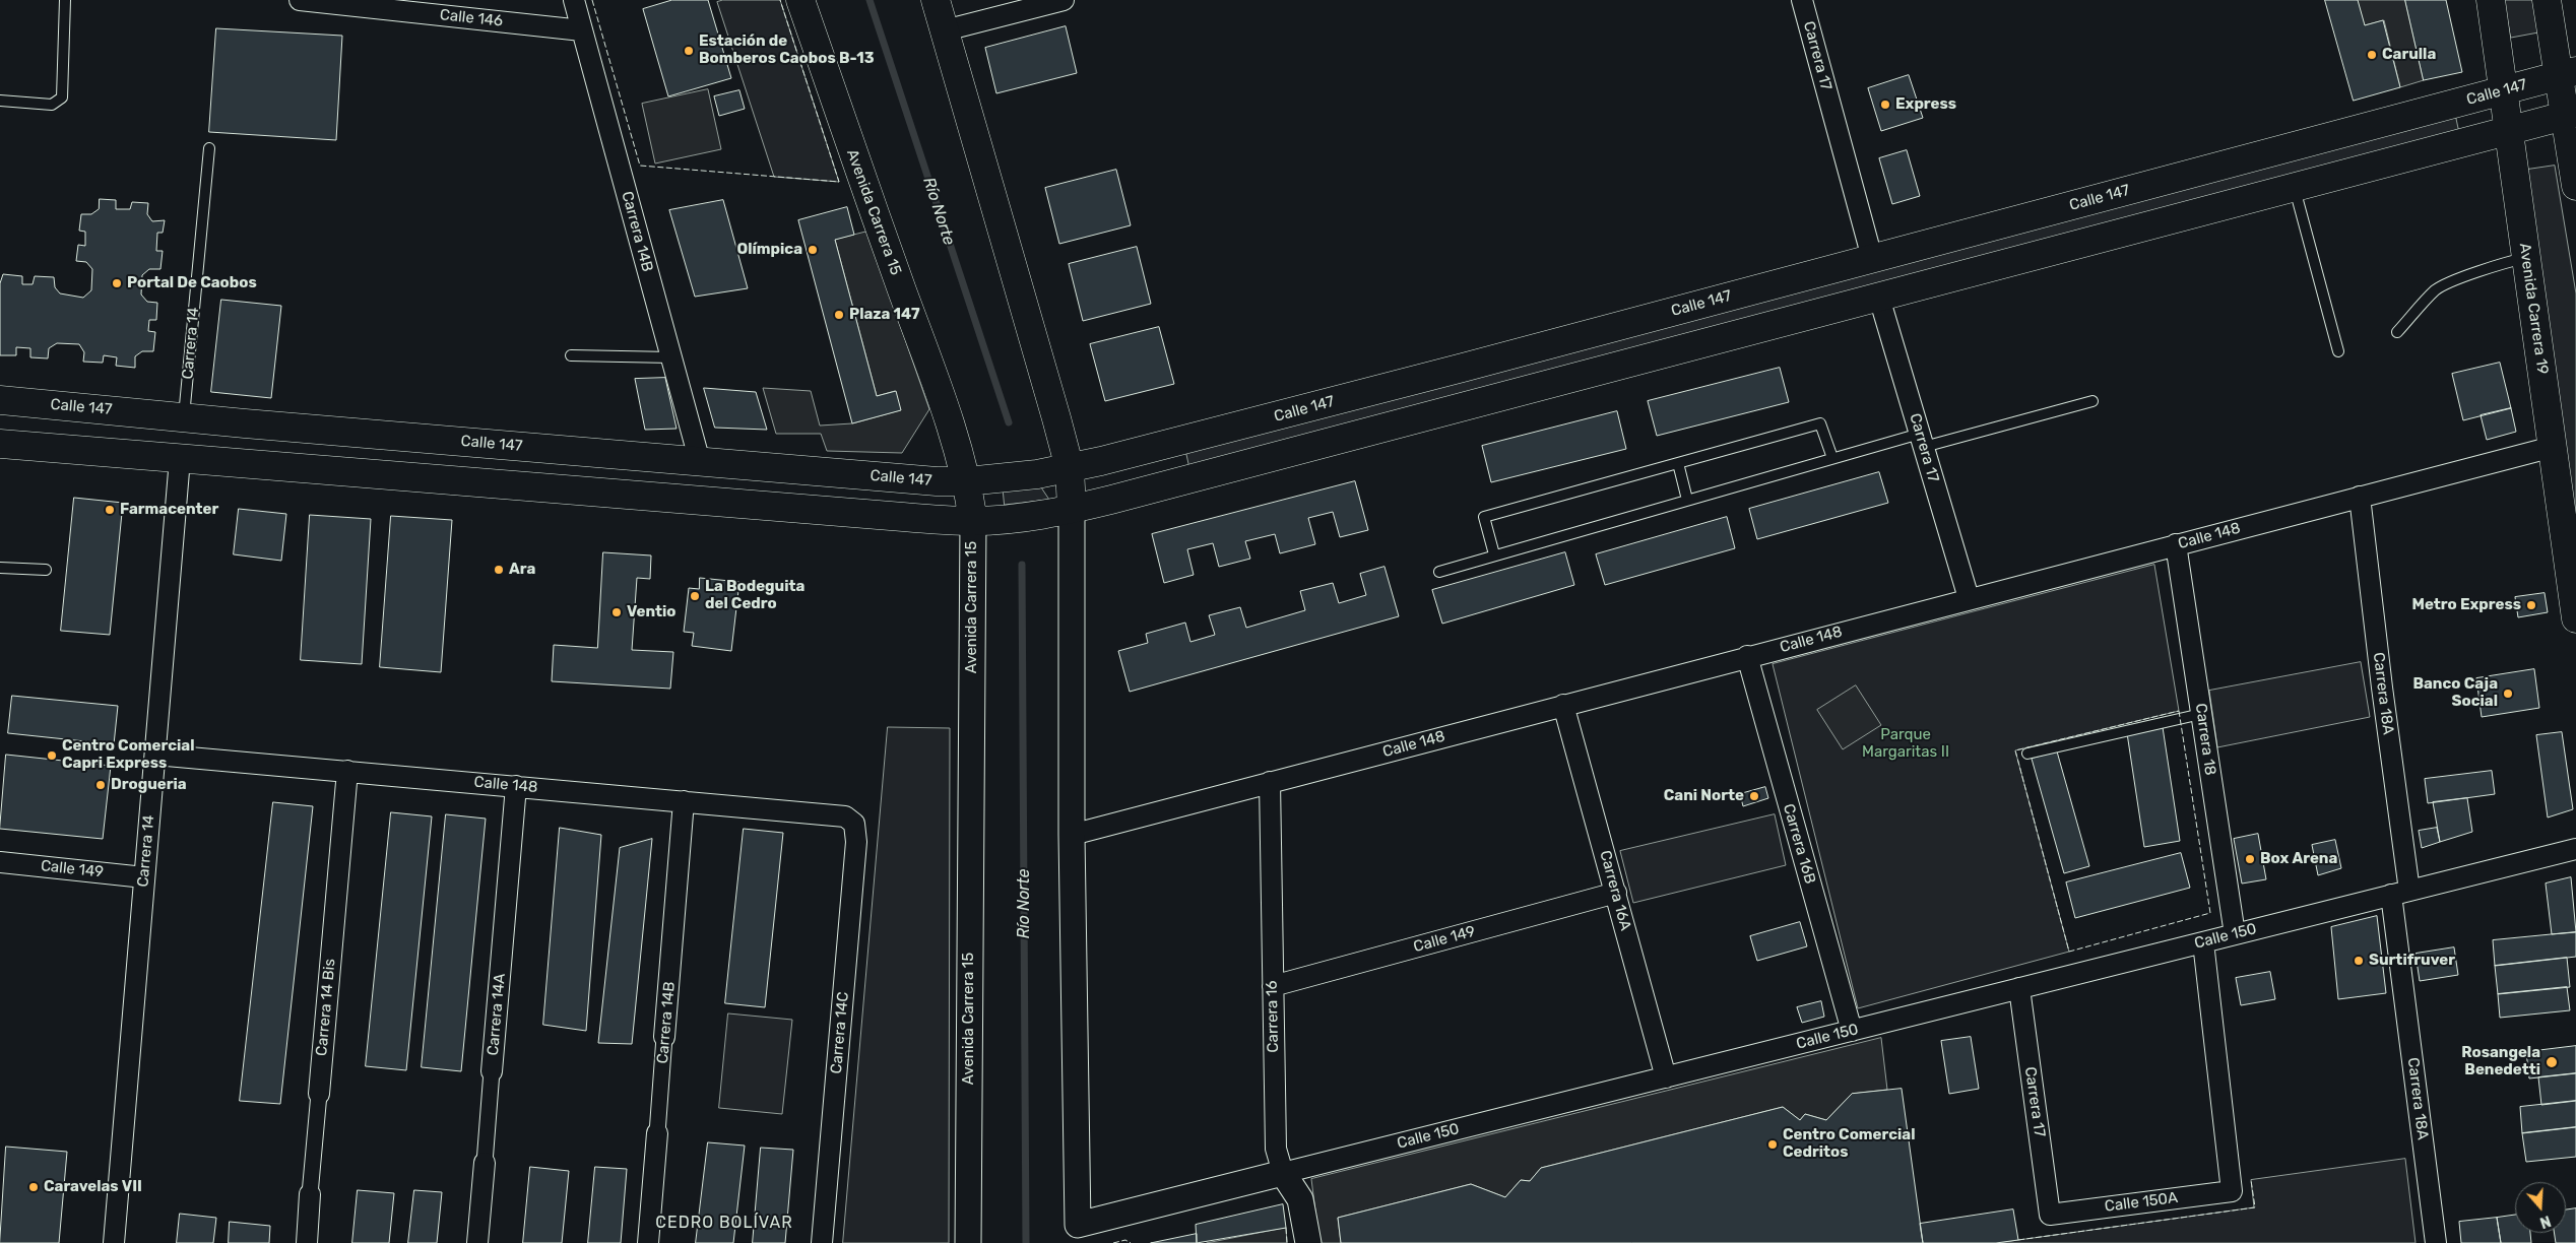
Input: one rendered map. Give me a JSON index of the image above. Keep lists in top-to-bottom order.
{
  "streets": {
    "main road": ["Calle 147", "Avenida Carrera 15", "Avenida Carrera 19"],
    "street": [
      "Calle 146",
      "Carrera 17",
      "Carrera 14B",
      "Carrera 14",
      "Calle 148",
      "Carrera 18A",
      "Carrera 18",
      "Carrera 16B",
      "Calle 149",
      "Carrera 16A",
      "Calle 150",
      "Carrera 14 Bis",
      "Carrera 14A",
      "Carrera 16",
      "Carrera 14C",
      "Calle 150A"
    ]
  },
  "crossings": [
    ["Calle 146", "Carrera 14B"],
    ["Carrera 17", "Calle 147"],
    ["Carrera 17", "Calle 148"],
    ["Carrera 17", "Calle 150"],
    ["Carrera 17", "Calle 150A"],
    ["Calle 147", "Avenida Carrera 15"],
    ["Calle 147", "Carrera 14B"],
    ["Calle 147", "Avenida Carrera 19"],
    ["Calle 147", "Carrera 14"],
    ["Carrera 14B", "Calle 148"],
    ["Avenida Carrera 19", "Calle 148"],
    ["Carrera 14", "Calle 148"],
    ["Carrera 14", "Calle 149"],
    ["Calle 148", "Carrera 18A"],
    ["Calle 148", "Carrera 18"],
    ["Calle 148", "Carrera 16B"],
    ["Calle 148", "Carrera 16A"],
    ["Calle 148", "Calle 150"],
    ["Calle 148", "Carrera 14 Bis"],
    ["Calle 148", "Carrera 14A"],
    ["Calle 148", "Carrera 16"],
    ["Calle 148", "Carrera 14C"],
    ["Carrera 18A", "Calle 150"],
    ["Carrera 18", "Calle 150"],
    ["Carrera 16B", "Calle 150"],
    ["Calle 149", "Carrera 16A"],
    ["Calle 149", "Carrera 16"],
    ["Carrera 16A", "Calle 150"],
    ["Calle 150", "Carrera 16"],
    ["Calle 150", "Calle 150A"]
  ],
  "districts": ["CEDRO BOLÍVAR"],
  "water": ["Río Norte"],
  "parks": ["Parque Margaritas II"],
  "places": [
    "Estación de Bomberos Caobos B-13",
    "Carulla",
    "Express",
    "Olímpica",
    "Portal De Caobos",
    "Plaza 147",
    "Farmacenter",
    "Ara",
    "La Bodeguita del Cedro",
    "Metro Express",
    "Ventio",
    "Banco Caja Social",
    "Centro Comercial Capri Express",
    "Drogueria",
    "Cani Norte",
    "Box Arena",
    "Surtifruver",
    "Rosangela Benedetti",
    "Centro Comercial Cedritos",
    "Caravelas VII"
  ],
  "north": "bottom"
}
